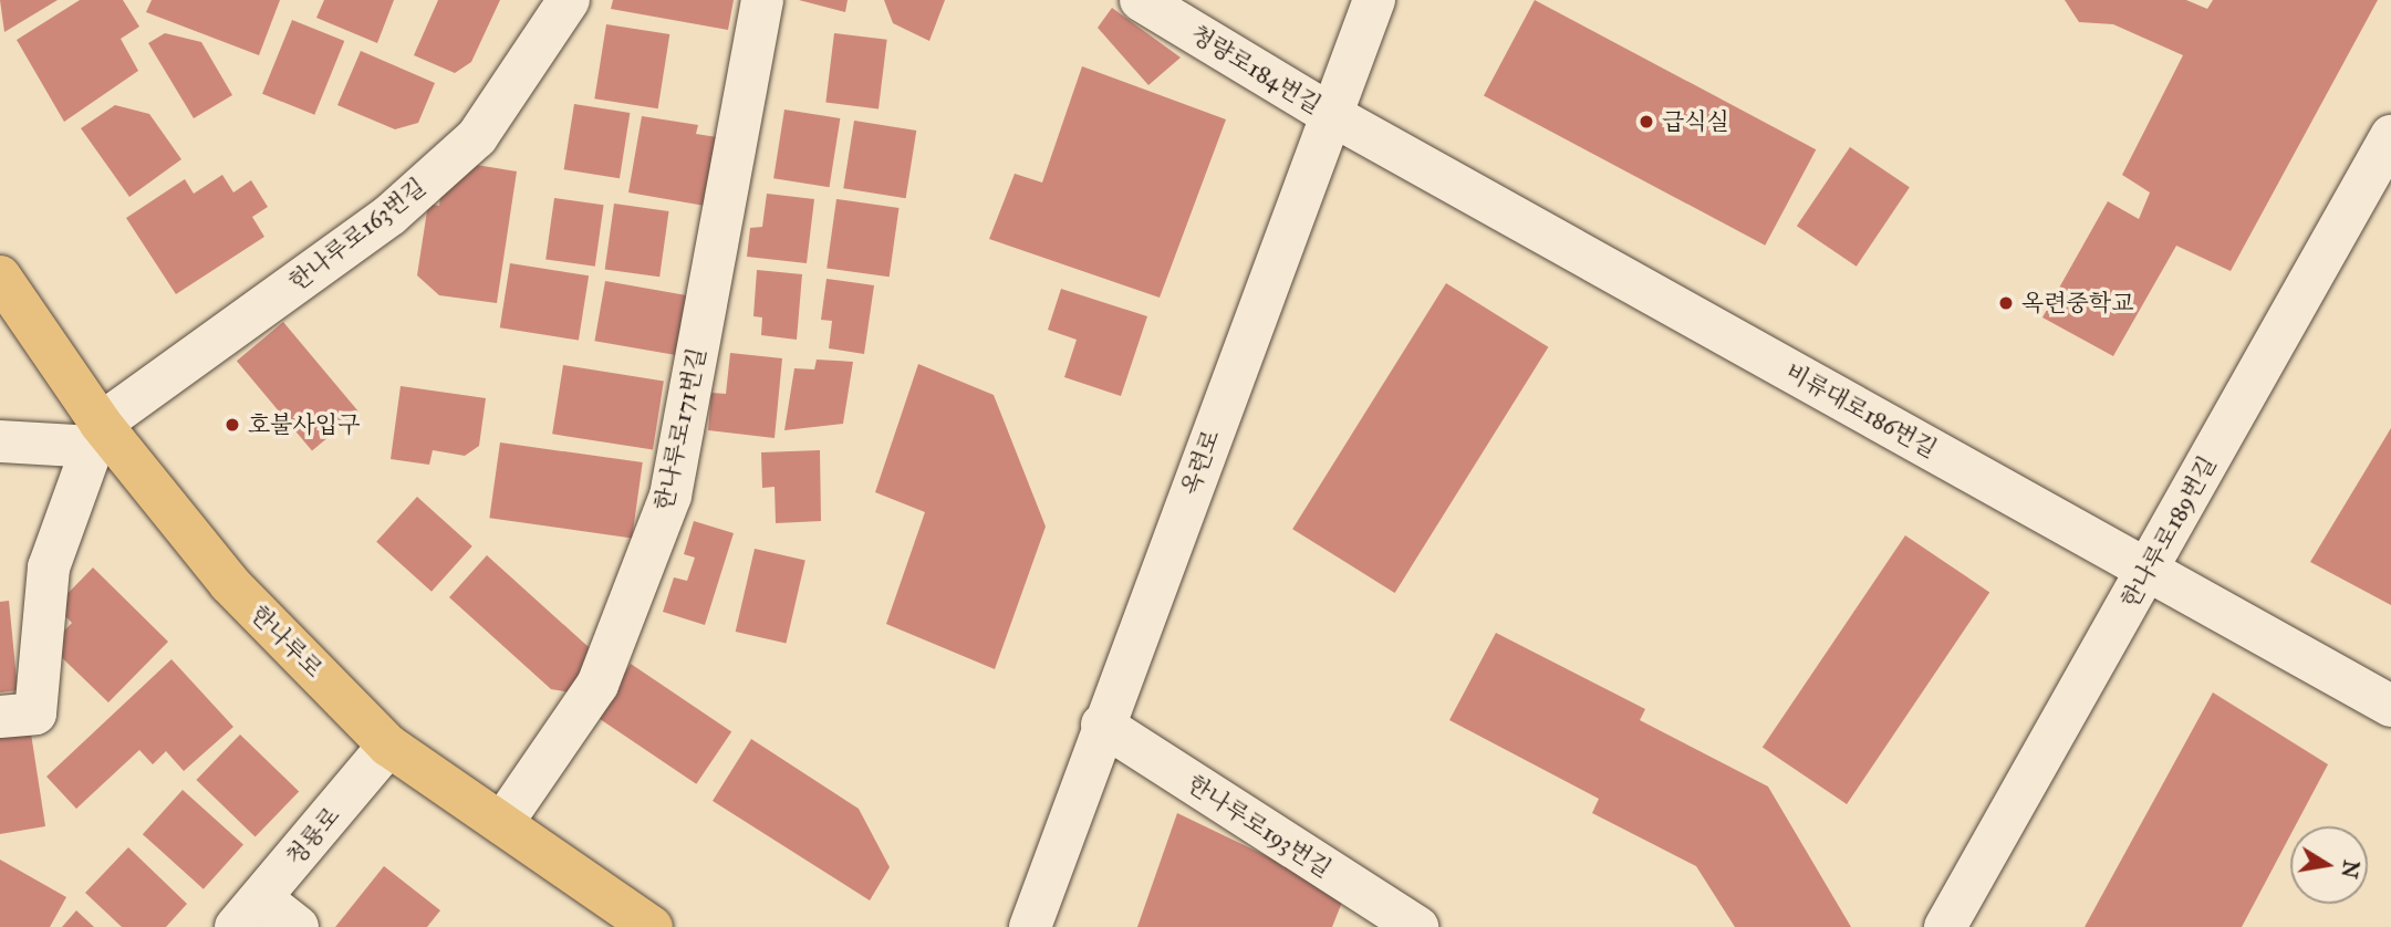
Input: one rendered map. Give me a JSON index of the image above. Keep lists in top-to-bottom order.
{
  "streets": {
    "main road": ["한나루로"],
    "street": [
      "청량로184번길",
      "한나루로163번길",
      "비류대로186번길",
      "한나루로171번길",
      "옥련로",
      "한나루로189번길",
      "한나루로193번길",
      "청룡로"
    ]
  },
  "crossings": [
    ["청량로184번길", "비류대로186번길"],
    ["청량로184번길", "옥련로"],
    ["한나루로163번길", "한나루로"],
    ["비류대로186번길", "옥련로"],
    ["비류대로186번길", "한나루로189번길"],
    ["한나루로171번길", "한나루로"],
    ["옥련로", "한나루로193번길"],
    ["한나루로", "청룡로"]
  ],
  "places": ["급식실", "옥련중학교", "호불사입구"],
  "north": "right"
}
